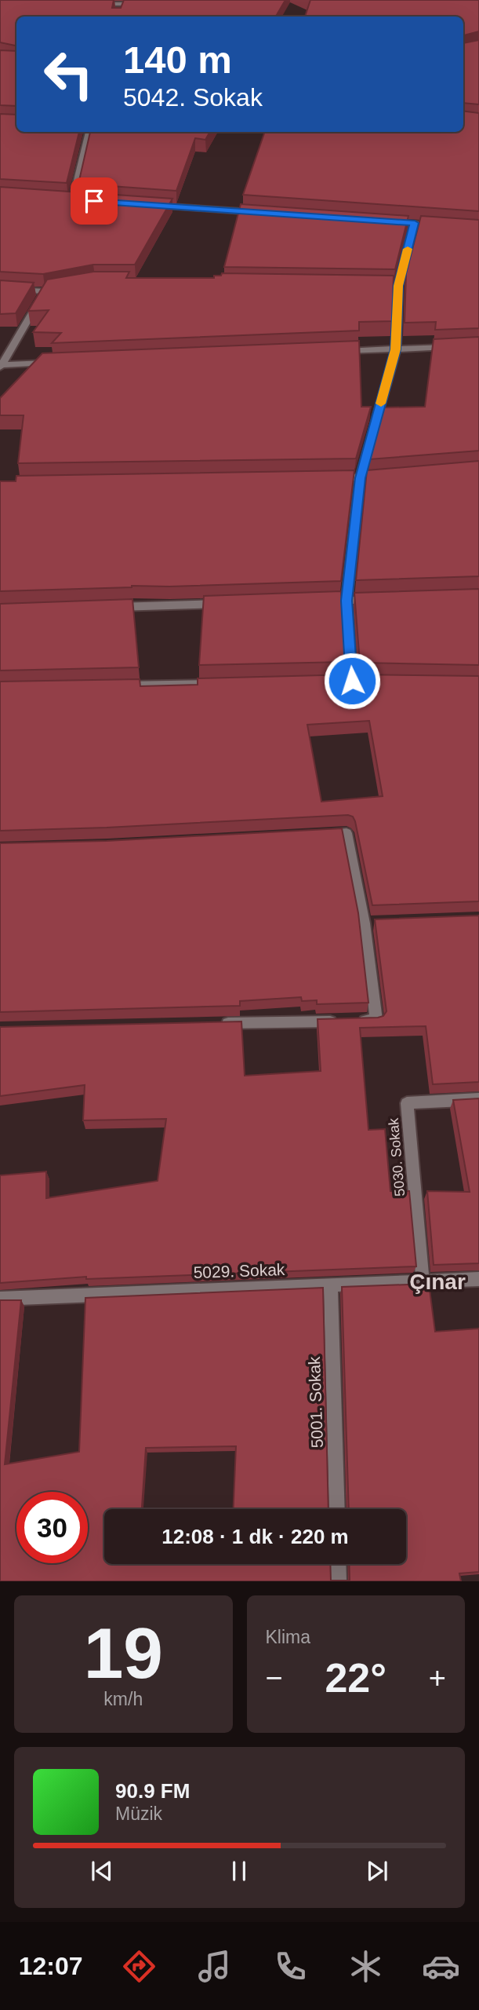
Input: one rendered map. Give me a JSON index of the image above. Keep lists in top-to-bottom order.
{
  "streets": {
    "street": ["5030. Sokak", "5029. Sokak", "5001. Sokak"]
  },
  "crossings": [
    ["5030. Sokak", "5029. Sokak"],
    ["5029. Sokak", "5001. Sokak"]
  ],
  "districts": ["Çınar"],
  "page": {
    "turn": ["140 m", "5042. Sokak"],
    "limit": "30",
    "trip": "12:08 · 1 dk · 220 m",
    "tile": [
      ["19", "km/h"],
      "Klima"
    ],
    "heat": ["−", "22°", "+"],
    "song": ["90.9 FM", "Müzik"],
    "tabs": "12:07"
  }
}
